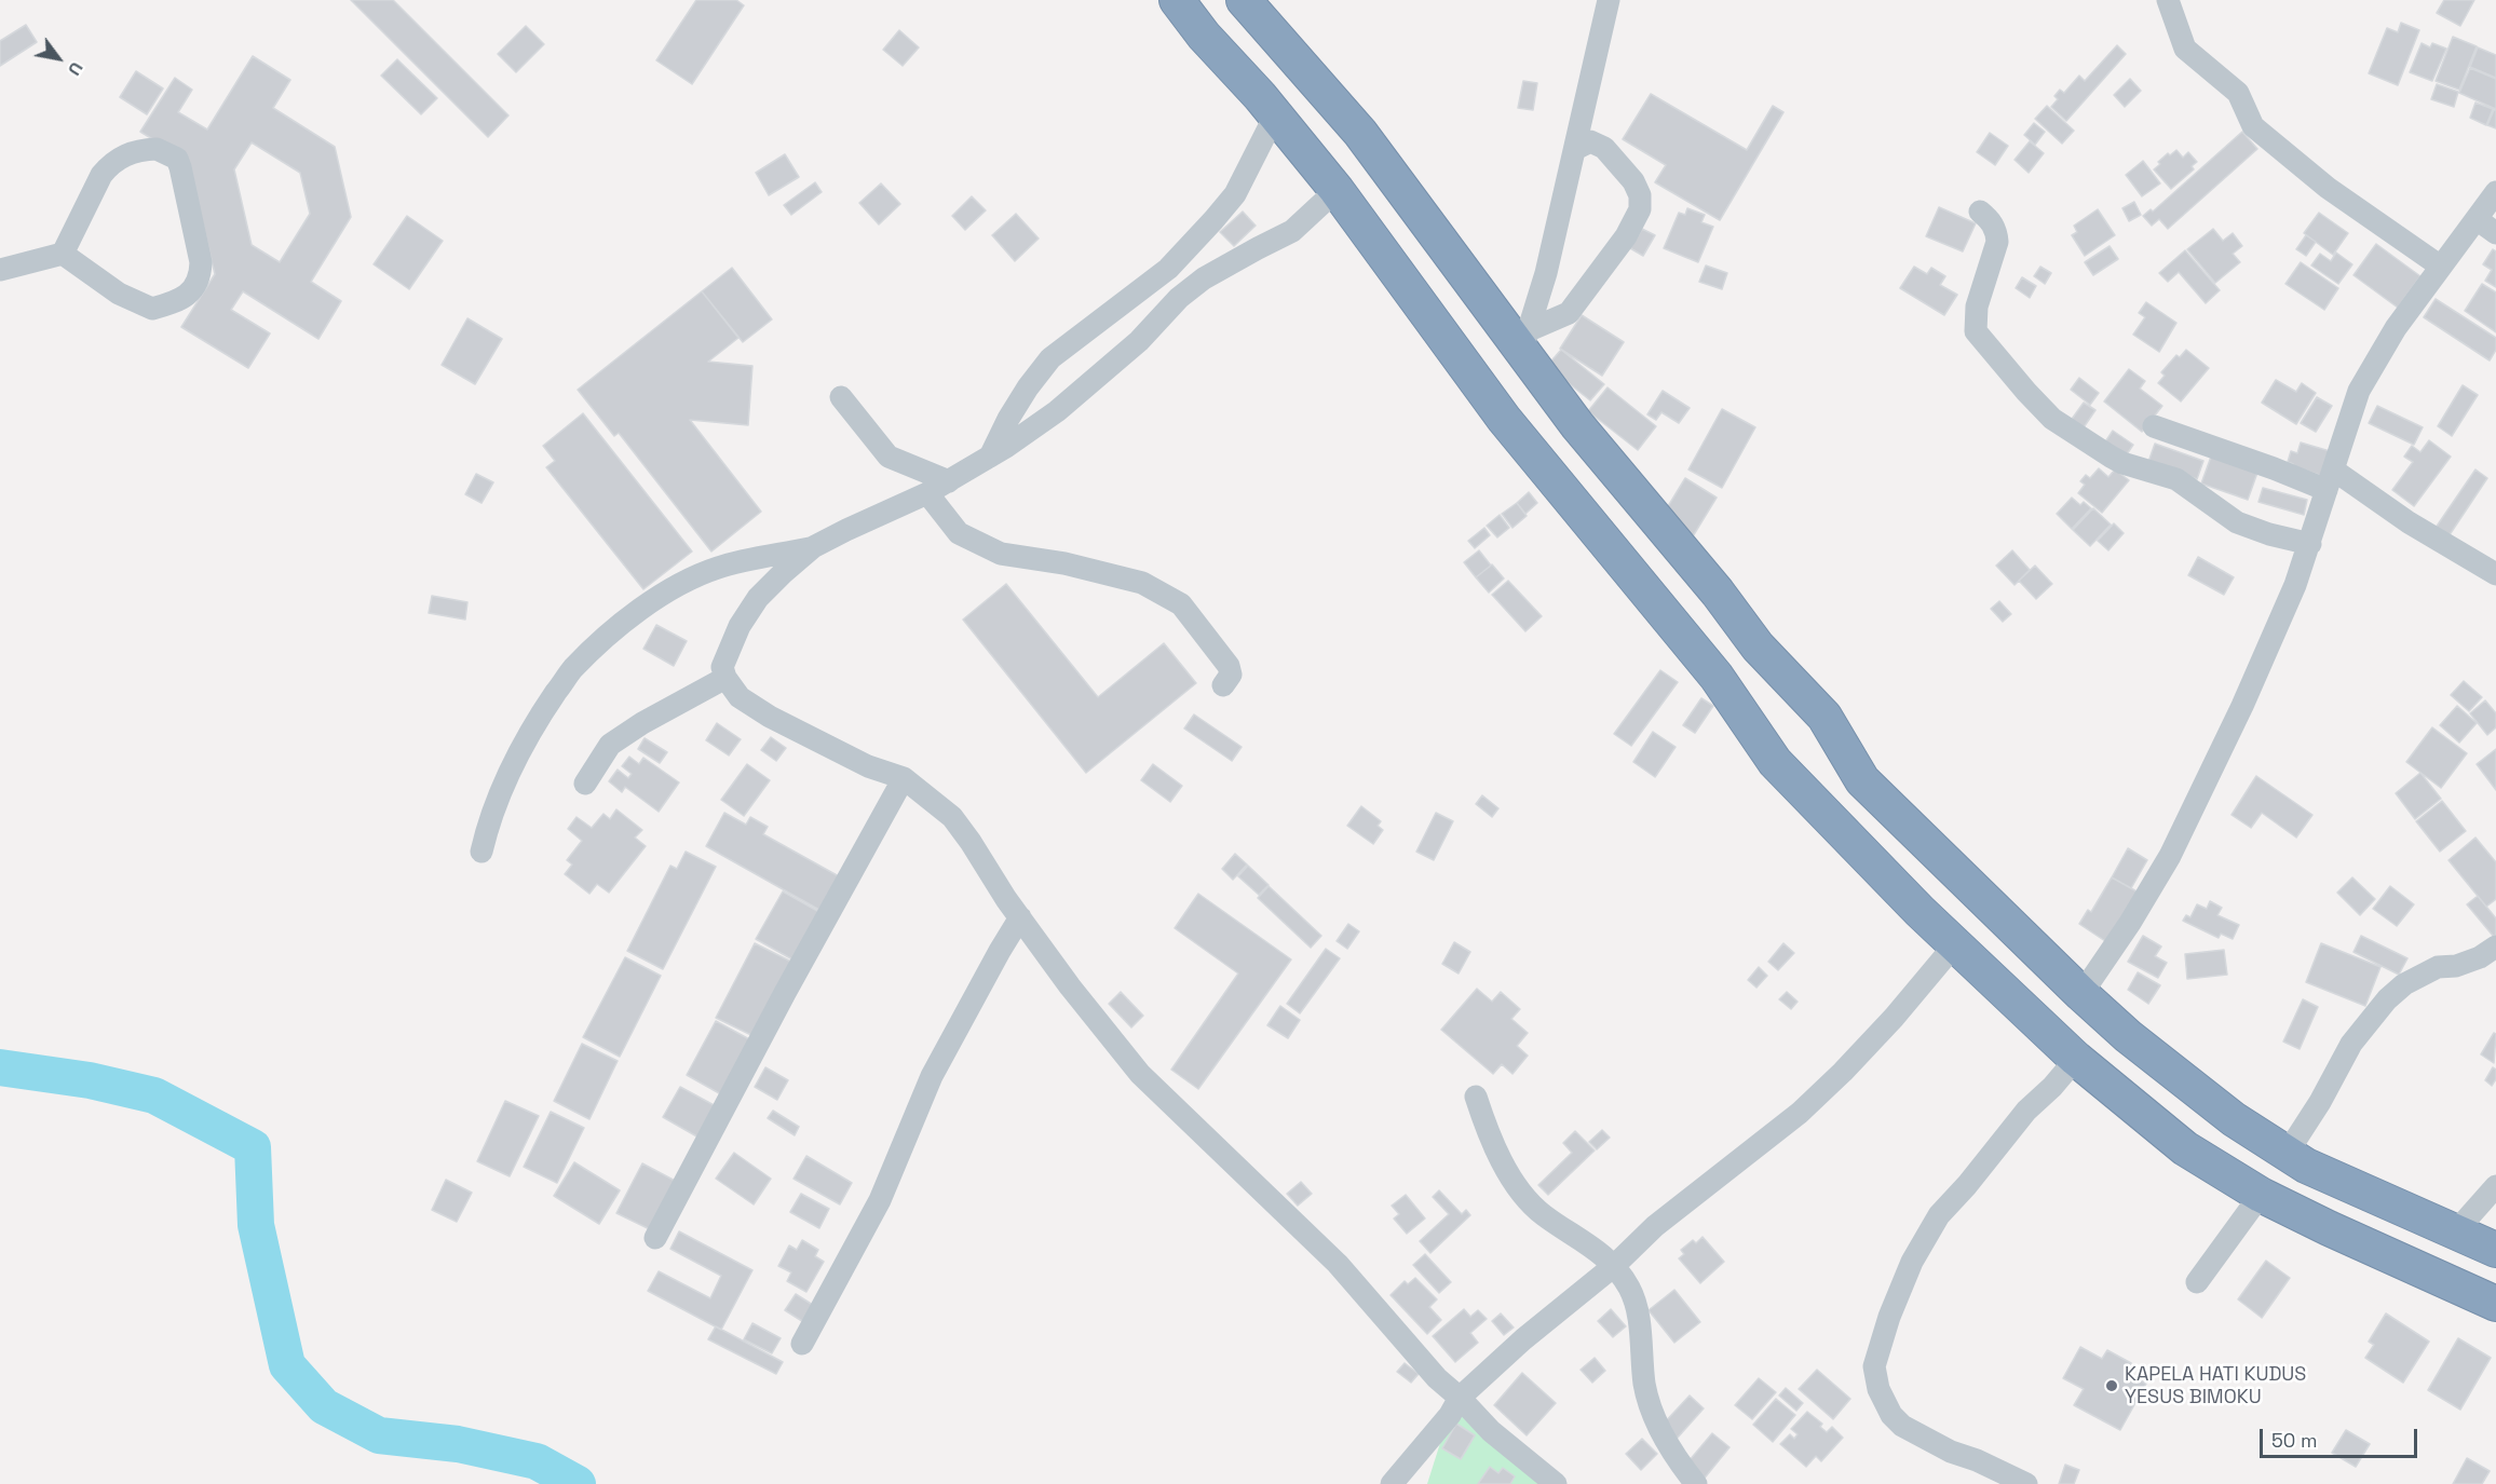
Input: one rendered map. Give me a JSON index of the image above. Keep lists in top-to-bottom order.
{
  "places": ["KAPELA HATI KUDUS YESUS BIMOKU"],
  "scale_bar": "50 m",
  "north": "bottom right"
}
